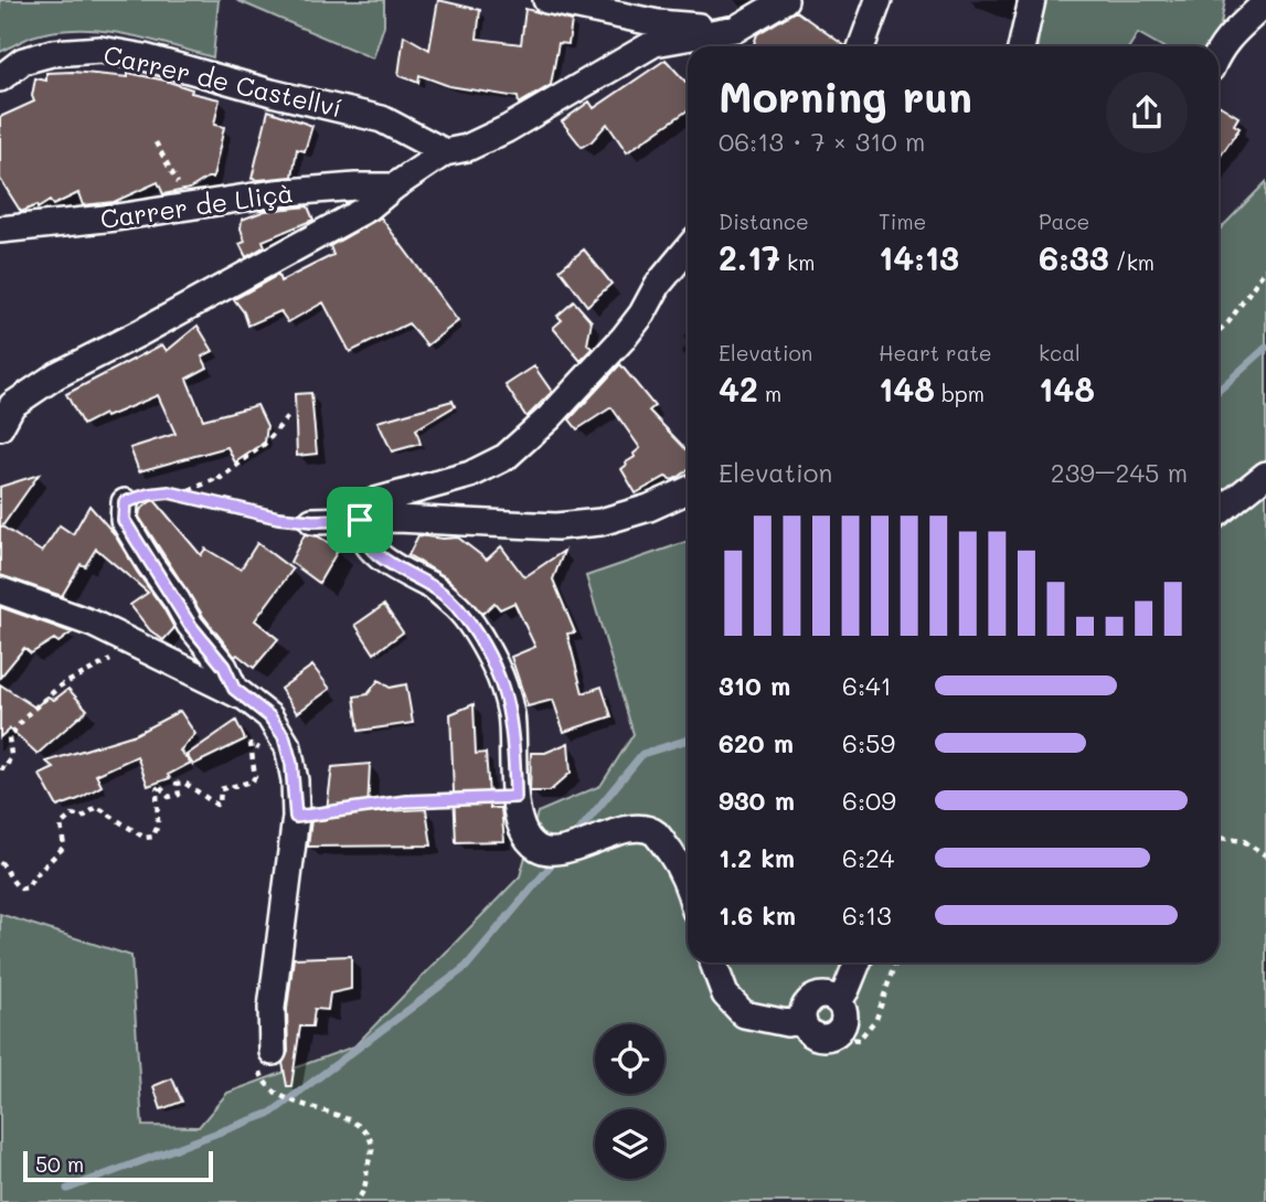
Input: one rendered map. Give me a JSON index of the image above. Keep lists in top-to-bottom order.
{
  "streets": {
    "street": ["Carrer de Castellví", "Carrer de Lliçà"]
  },
  "scale_bar": "50 m",
  "page": {
    "heading": ["Morning run", "06:13 · 7 × 310 m"],
    "stats": [
      ["Distance", "2.17 km"],
      ["Time", "14:13"],
      ["Pace", "6:33 /km"],
      ["Elevation", "42 m"],
      ["Heart rate", "148 bpm"],
      ["kcal", "148"]
    ],
    "chart": ["Elevation", "239–245 m"],
    "list": [
      {
        "name": "310 m",
        "note": "6:41"
      },
      {
        "name": "620 m",
        "note": "6:59"
      },
      {
        "name": "930 m",
        "note": "6:09"
      },
      {
        "name": "1.2 km",
        "note": "6:24"
      },
      {
        "name": "1.6 km",
        "note": "6:13"
      }
    ],
    "scale": "50 m"
  }
}
